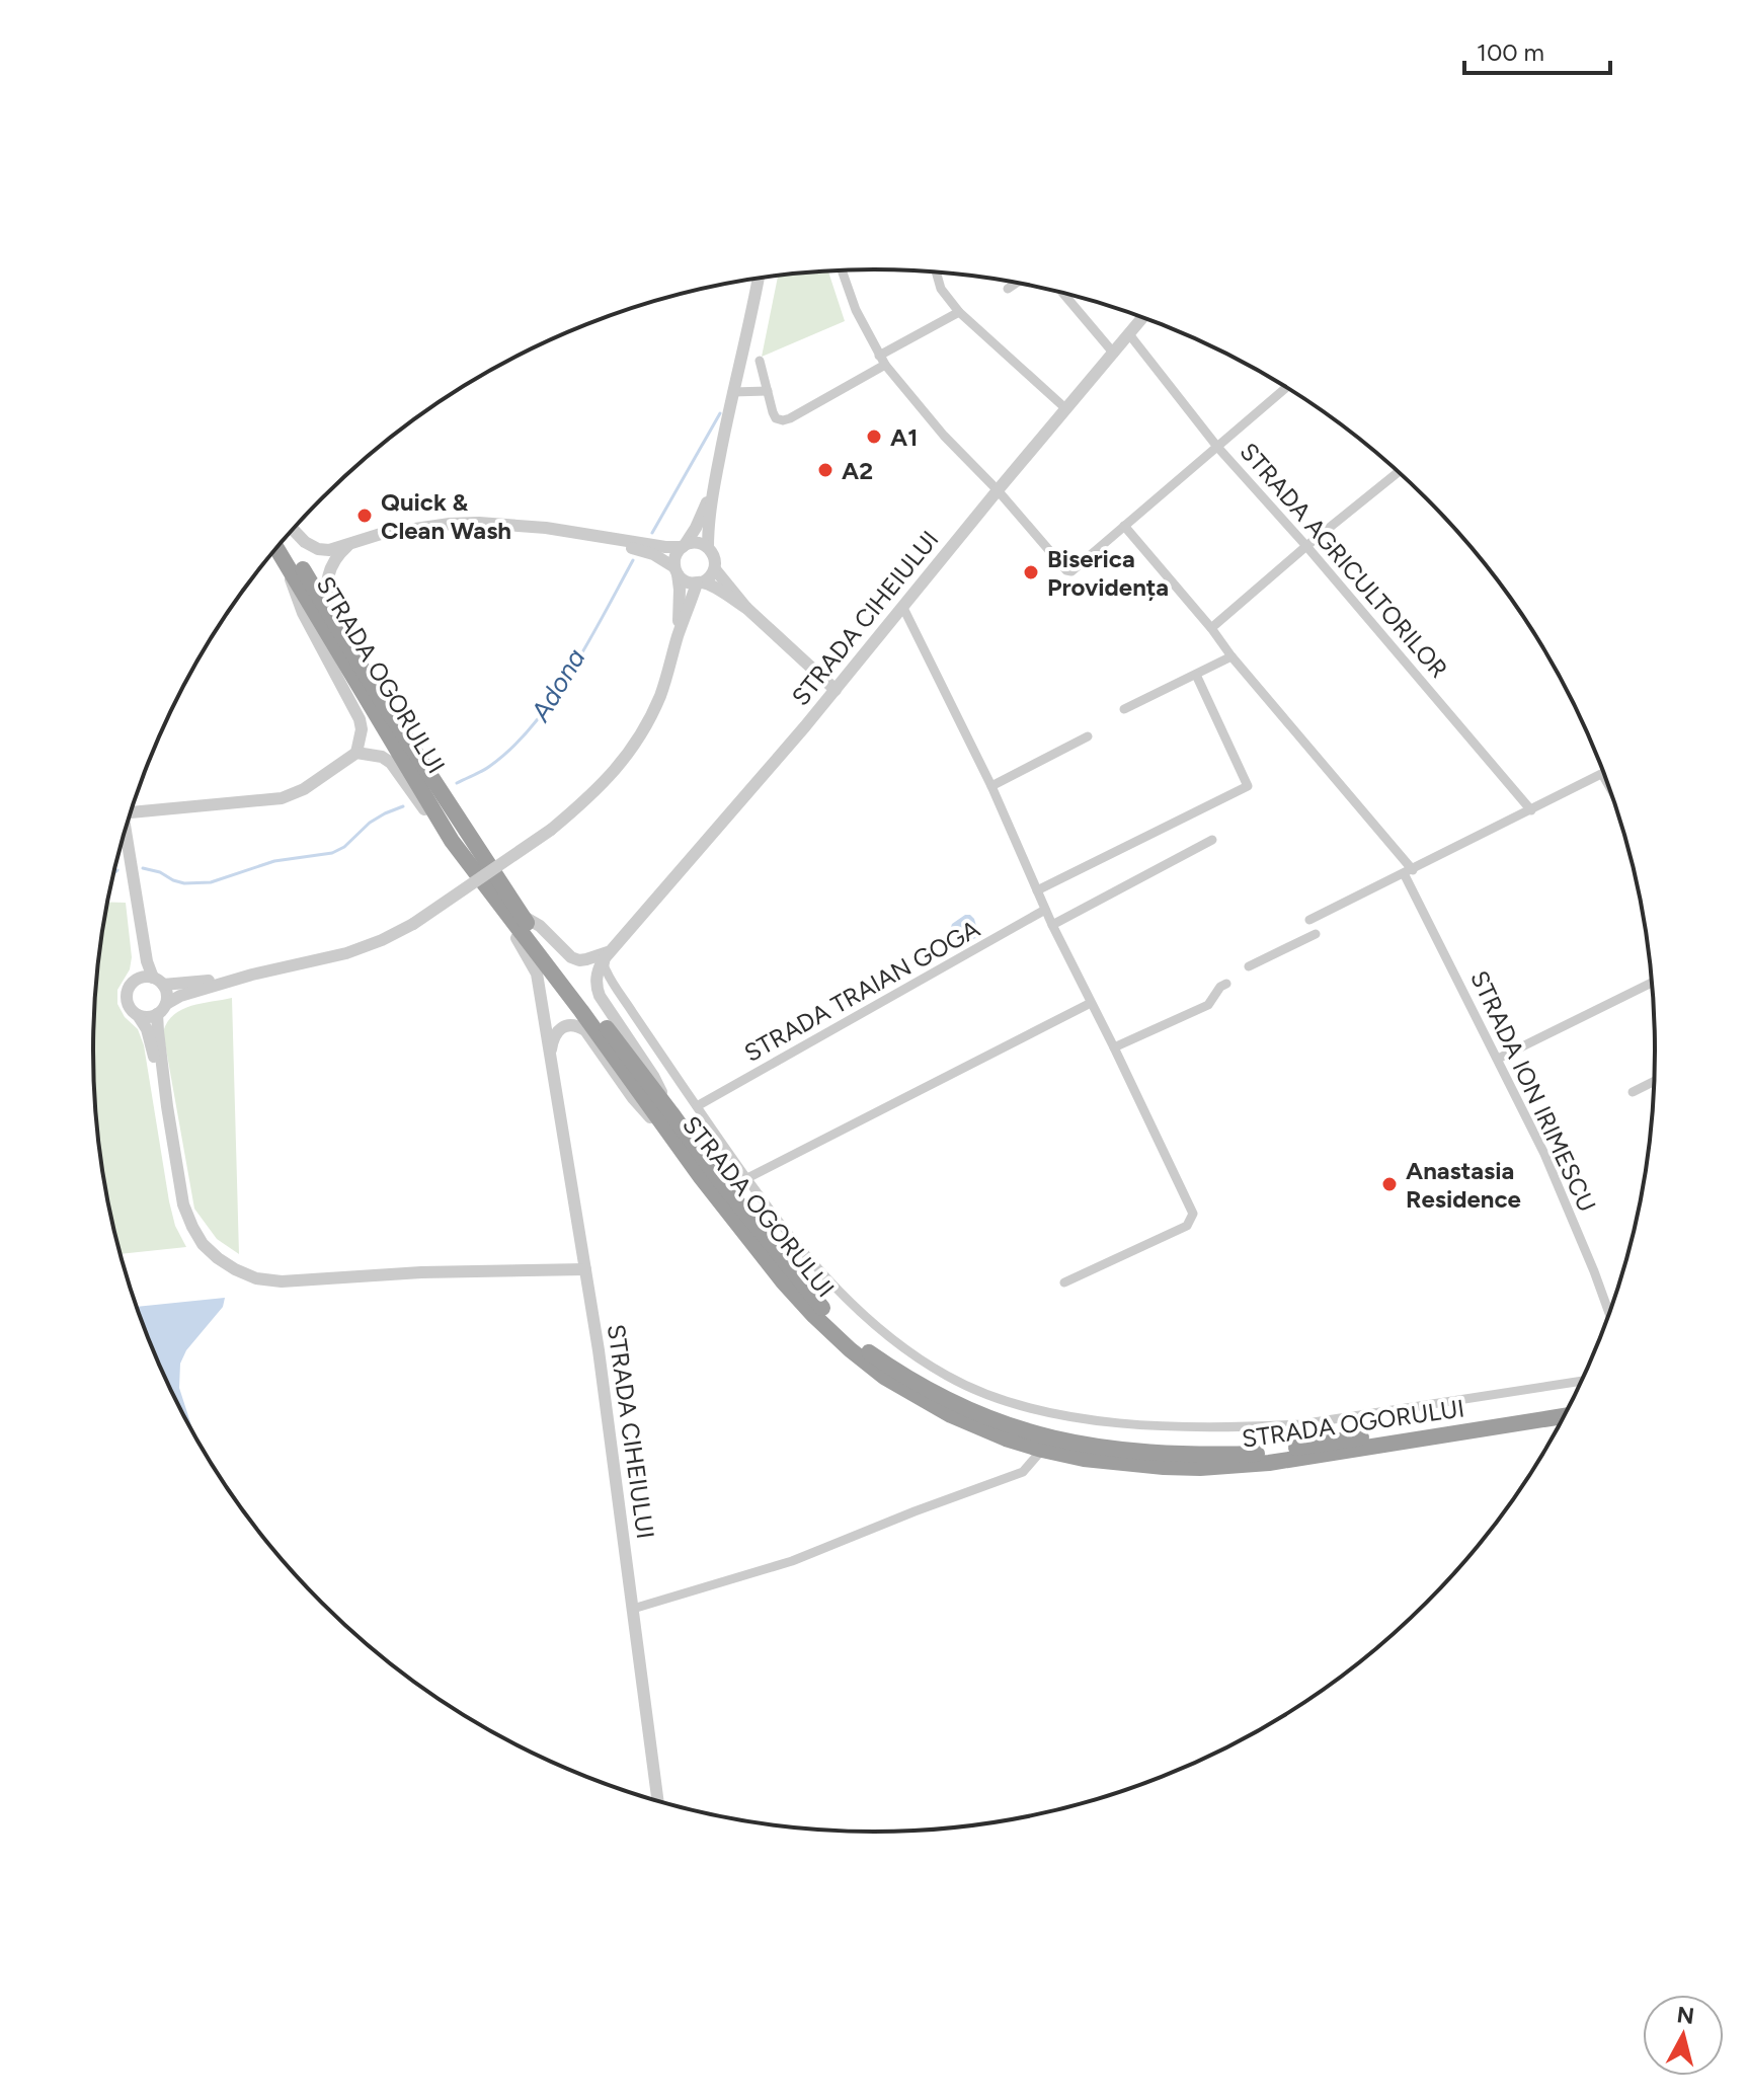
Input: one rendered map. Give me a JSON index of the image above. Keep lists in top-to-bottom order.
{
  "streets": {
    "highway": ["STRADA OGORULUI"],
    "street": [
      "STRADA AGRICULTORILOR",
      "STRADA CIHEIULUI",
      "STRADA TRAIAN GOGA",
      "STRADA ION IRIMESCU"
    ]
  },
  "crossings": [
    ["STRADA AGRICULTORILOR", "STRADA CIHEIULUI"],
    ["STRADA CIHEIULUI", "STRADA OGORULUI"]
  ],
  "water": ["Adona"],
  "places": [
    "A1",
    "A2",
    "Quick & Clean Wash",
    "Biserica Providența",
    "Anastasia Residence"
  ],
  "scale_bar": "100 m",
  "north": "top"
}
